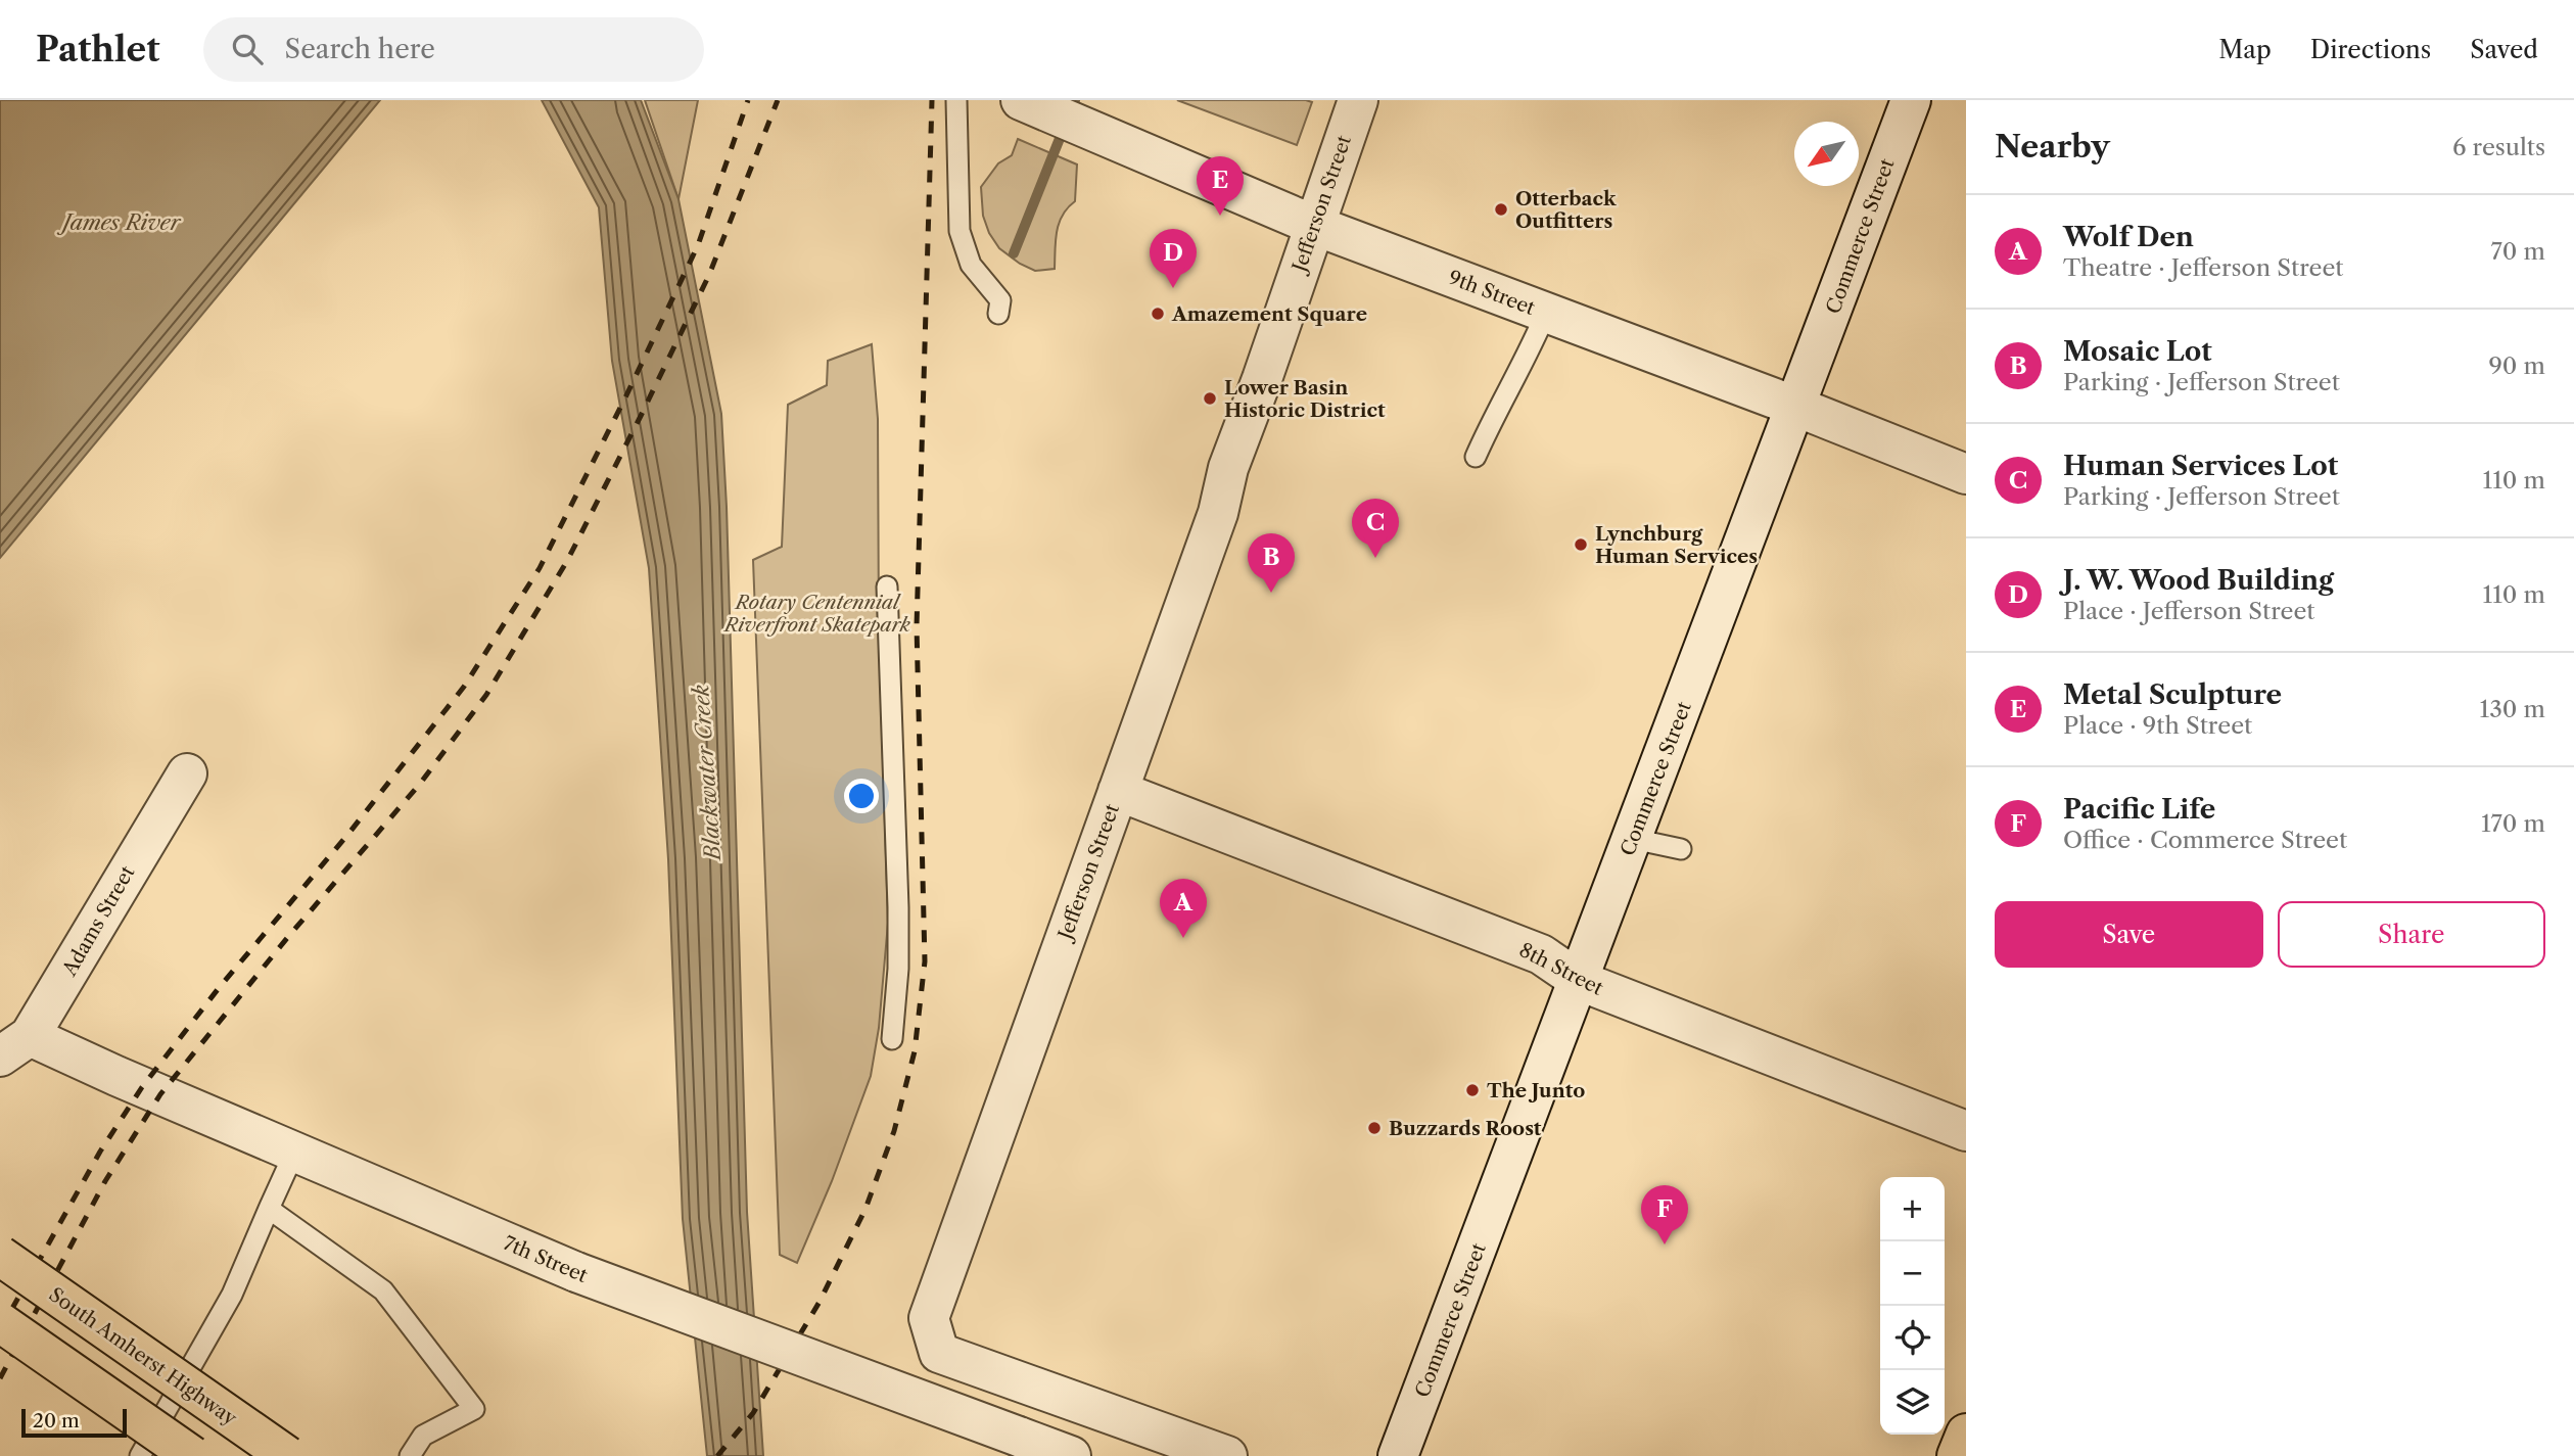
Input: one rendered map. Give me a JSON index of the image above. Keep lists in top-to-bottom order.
{
  "streets": {
    "main road": ["South Amherst Highway"],
    "street": [
      "Jefferson Street",
      "Commerce Street",
      "9th Street",
      "Adams Street",
      "8th Street",
      "7th Street"
    ]
  },
  "crossings": [
    ["Jefferson Street", "9th Street"],
    ["Jefferson Street", "8th Street"],
    ["Commerce Street", "9th Street"],
    ["Commerce Street", "8th Street"],
    ["Adams Street", "7th Street"]
  ],
  "water": ["James River", "Blackwater Creek"],
  "parks": ["Rotary Centennial Riverfront Skatepark"],
  "places": [
    "Otterback Outfitters",
    "Amazement Square",
    "Lower Basin Historic District",
    "Lynchburg Human Services",
    "The Junto",
    "Buzzards Roost"
  ],
  "scale_bar": "20 m",
  "north": "bottom left",
  "page": {
    "header": "Pathlet",
    "search": "Search here",
    "nav": ["Map", "Directions", "Saved"],
    "heading": ["Nearby", "6 results"],
    "pins": [
      "E",
      "D",
      "C",
      "B",
      "A",
      "F"
    ],
    "list": [
      {
        "mark": "A",
        "name": "Wolf Den",
        "note": "Theatre · Jefferson Street",
        "value": "70 m"
      },
      {
        "mark": "B",
        "name": "Mosaic Lot",
        "note": "Parking · Jefferson Street",
        "value": "90 m"
      },
      {
        "mark": "C",
        "name": "Human Services Lot",
        "note": "Parking · Jefferson Street",
        "value": "110 m"
      },
      {
        "mark": "D",
        "name": "J. W. Wood Building",
        "note": "Place · Jefferson Street",
        "value": "110 m"
      },
      {
        "mark": "E",
        "name": "Metal Sculpture",
        "note": "Place · 9th Street",
        "value": "130 m"
      },
      {
        "mark": "F",
        "name": "Pacific Life",
        "note": "Office · Commerce Street",
        "value": "170 m"
      }
    ],
    "buttons": ["Save", "Share"],
    "map_buttons": ["+", "−"],
    "scale": "20 m"
  }
}
